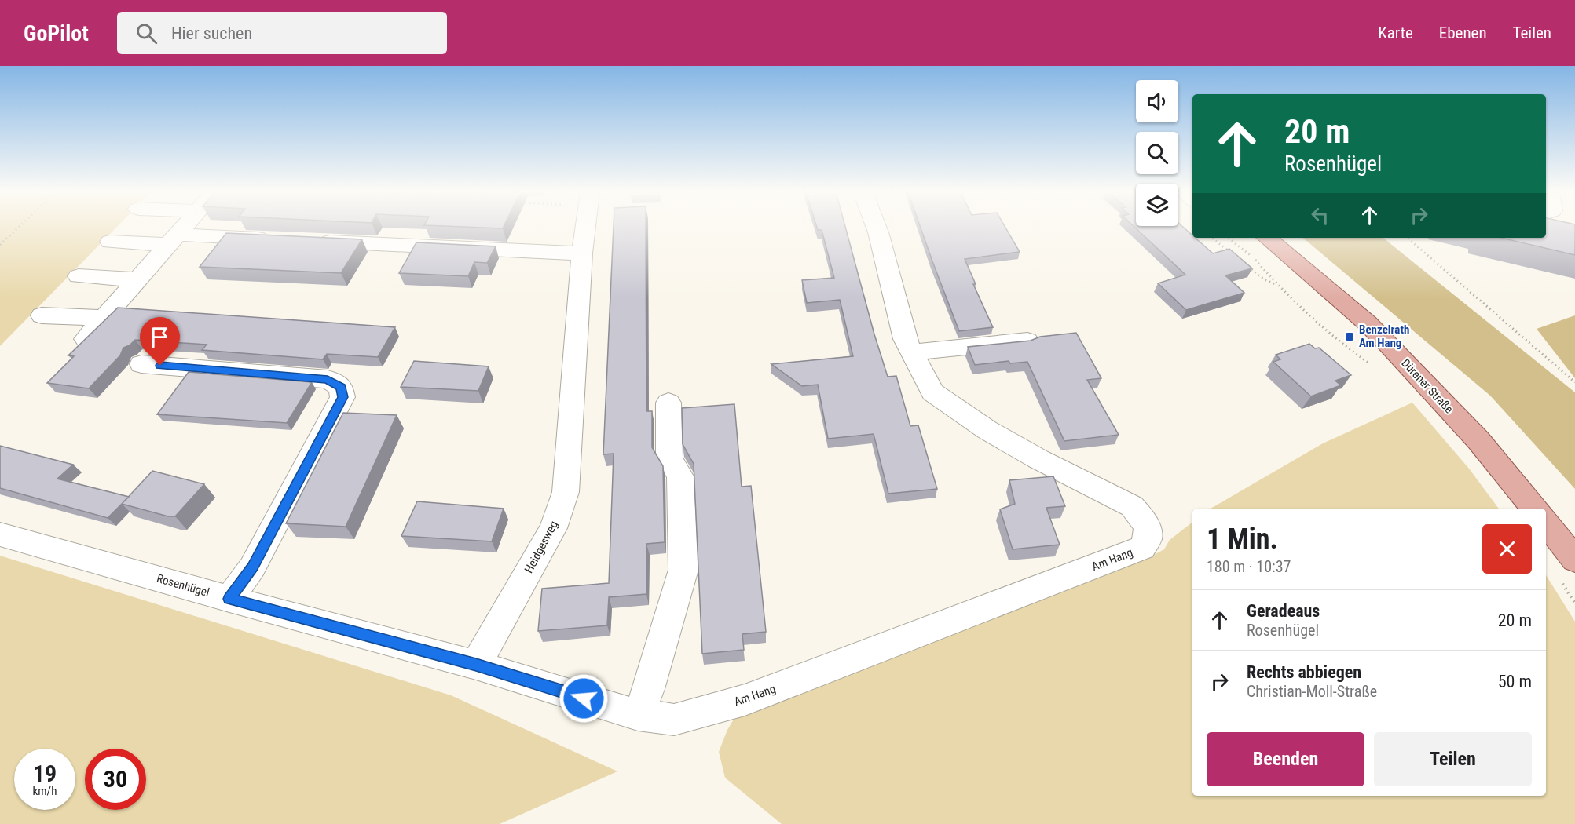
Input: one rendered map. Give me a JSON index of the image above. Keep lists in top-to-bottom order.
{
  "streets": {
    "main road": ["Dürener Straße"],
    "street": ["Heidgesweg", "Am Hang", "Rosenhügel"]
  },
  "crossings": [
    ["Heidgesweg", "Rosenhügel"]
  ],
  "places": {
    "transit": ["Benzelrath Am Hang"]
  },
  "page": {
    "header": "GoPilot",
    "search": "Hier suchen",
    "nav": ["Karte", "Ebenen", "Teilen"],
    "turn": ["20 m", "Rosenhügel"],
    "heading": ["1 Min.", "180 m · 10:37"],
    "list": [
      {
        "name": "Geradeaus",
        "note": "Rosenhügel",
        "value": "20 m"
      },
      {
        "name": "Rechts abbiegen",
        "note": "Christian-Moll-Straße",
        "value": "50 m"
      }
    ],
    "buttons": ["Beenden", "Teilen"],
    "speed": "19 km/h",
    "limit": "30"
  }
}
